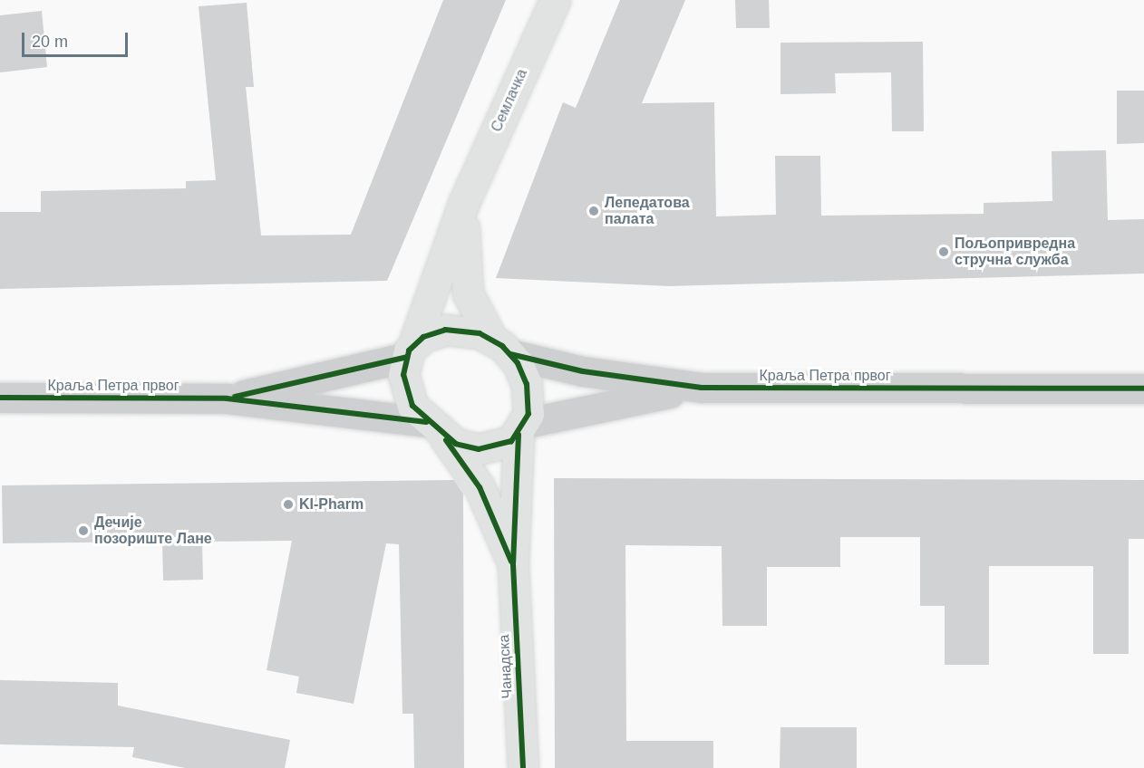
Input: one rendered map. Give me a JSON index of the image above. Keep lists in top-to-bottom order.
{
  "streets": {
    "main road": ["Семлачка", "Чанадска"],
    "street": ["Краља Петра првог"]
  },
  "crossings": [
    ["Семлачка", "Краља Петра првог"],
    ["Семлачка", "Чанадска"],
    ["Краља Петра првог", "Чанадска"]
  ],
  "places": [
    "Лепедатова палата",
    "Пољопривредна стручна служба",
    "KI-Pharm",
    "Дечије позориште Лане"
  ],
  "scale_bar": "20 m"
}
